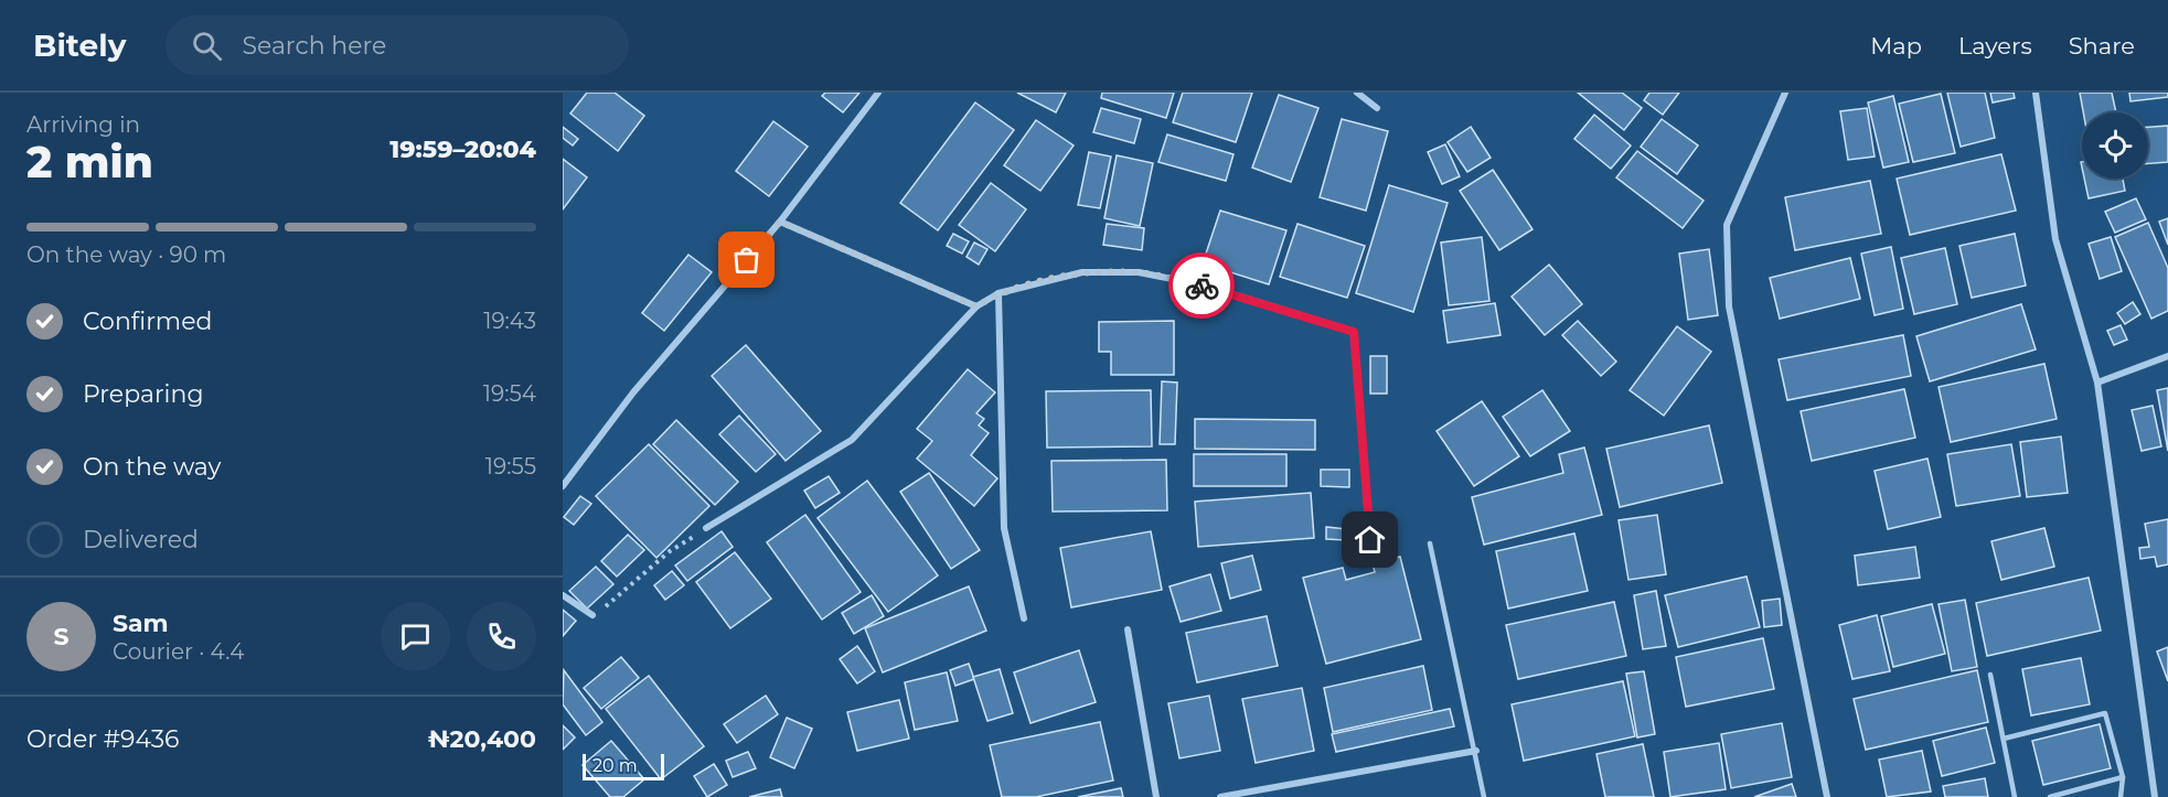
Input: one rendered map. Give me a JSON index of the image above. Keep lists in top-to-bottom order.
{
  "scale_bar": "20 m",
  "page": {
    "header": "Bitely",
    "search": "Search here",
    "nav": ["Map", "Layers", "Share"],
    "heading": ["2 min", "Arriving in", "19:59–20:04"],
    "panel": [
      "Sam",
      "Courier · 4.4",
      "Order #9436",
      "₦20,400"
    ],
    "bar": "On the way · 90 m",
    "list": [
      ["Confirmed", "19:43"],
      ["Preparing", "19:54"],
      ["On the way", "19:55"],
      "Delivered"
    ],
    "round": "S",
    "scale": "20 m"
  }
}
